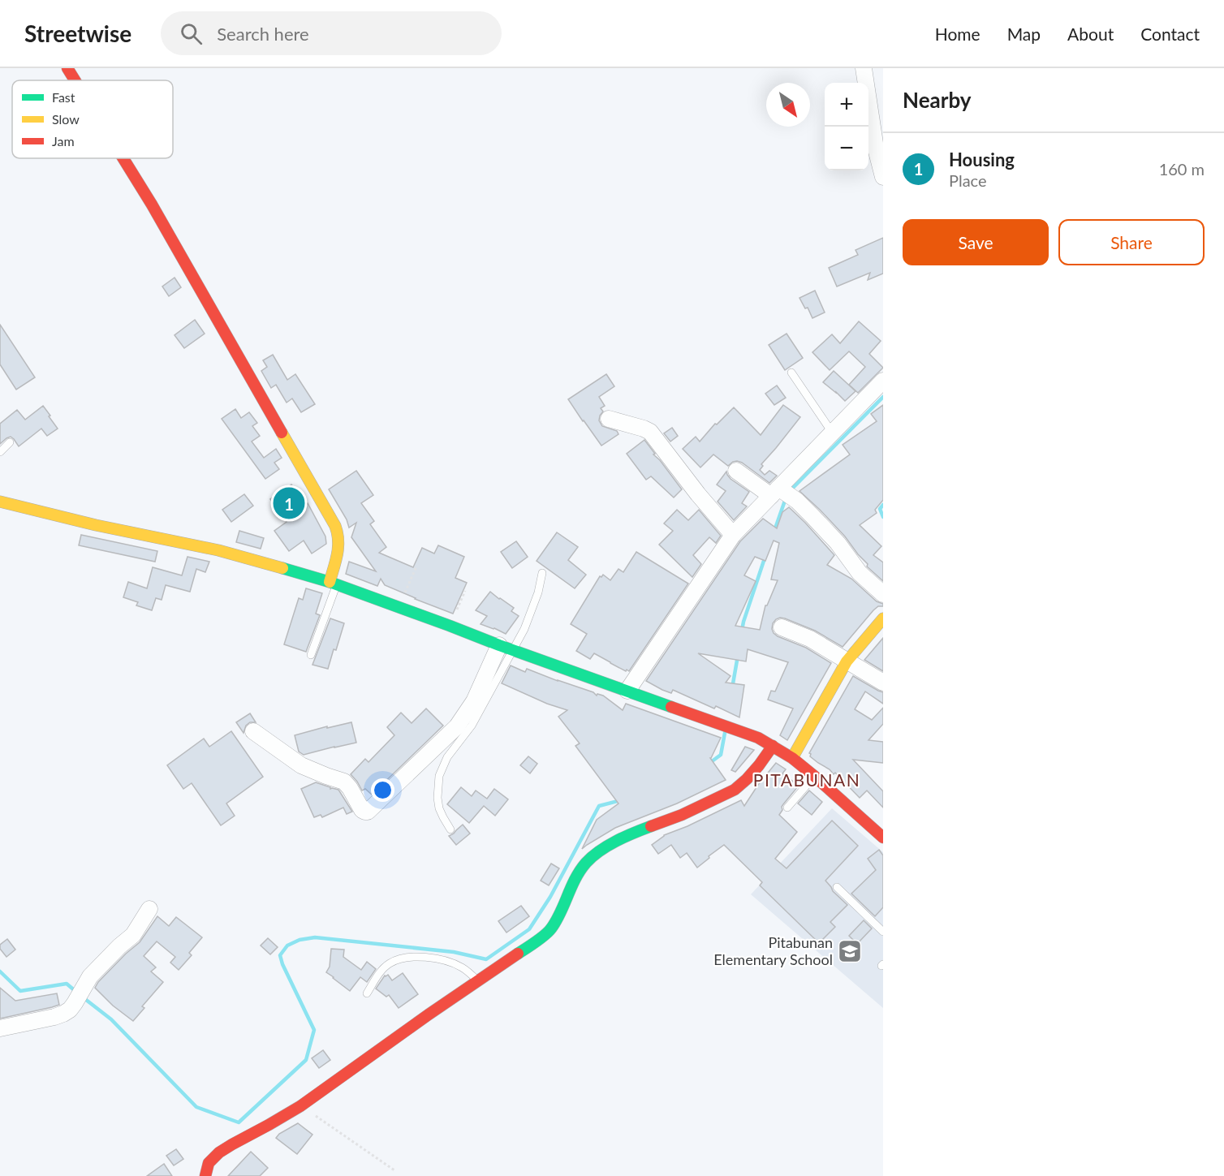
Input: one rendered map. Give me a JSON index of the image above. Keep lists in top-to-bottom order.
{
  "districts": ["PITABUNAN"],
  "places": {
    "school or university": ["Pitabunan Elementary School"]
  },
  "legend": ["Fast", "Slow", "Jam"],
  "north": "bottom right",
  "page": {
    "header": "Streetwise",
    "search": "Search here",
    "nav": [
      "Home",
      "Map",
      "About",
      "Contact"
    ],
    "heading": "Nearby",
    "map_buttons": ["+", "−"],
    "list": [
      {
        "mark": "1",
        "name": "Housing",
        "note": "Place",
        "value": "160 m"
      }
    ],
    "buttons": ["Save", "Share"],
    "pins": "1"
  }
}
